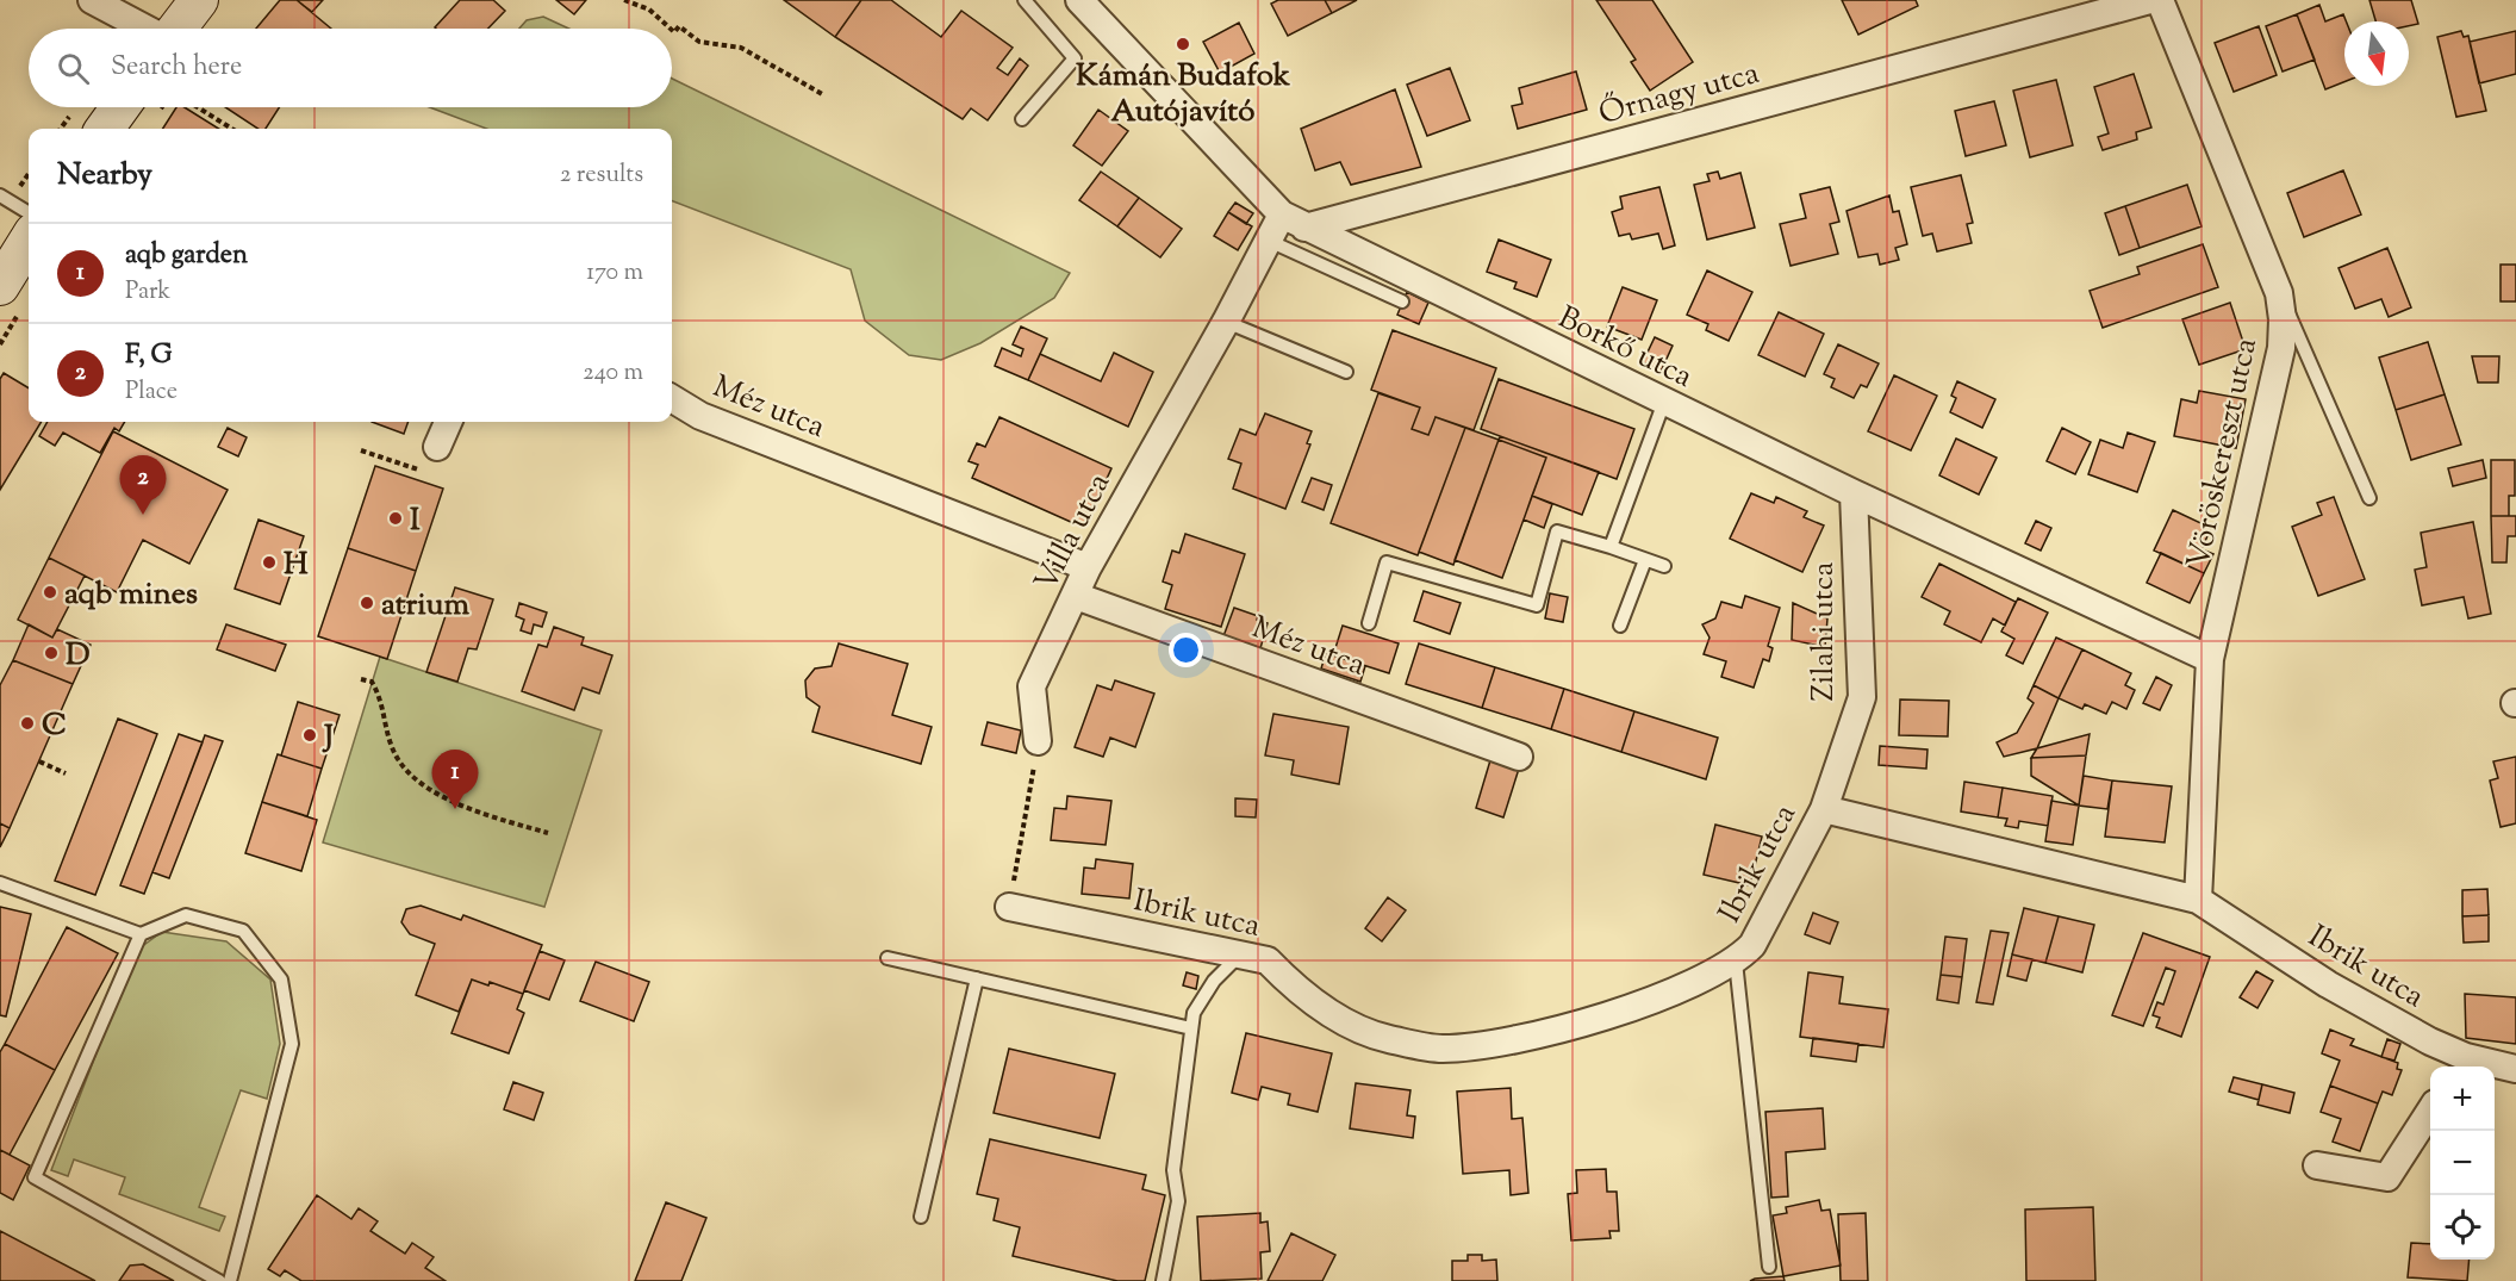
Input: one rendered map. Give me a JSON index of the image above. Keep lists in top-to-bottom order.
{
  "streets": {
    "street": [
      "Őrnagy utca",
      "Borkő utca",
      "Méz utca",
      "Vöröskereszt utca",
      "Villa utca",
      "Zilahi utca",
      "Ibrik utca"
    ]
  },
  "crossings": [
    ["Őrnagy utca", "Borkő utca"],
    ["Őrnagy utca", "Villa utca"],
    ["Borkő utca", "Vöröskereszt utca"],
    ["Borkő utca", "Villa utca"],
    ["Borkő utca", "Zilahi utca"],
    ["Méz utca", "Villa utca"],
    ["Vöröskereszt utca", "Ibrik utca"],
    ["Zilahi utca", "Ibrik utca"]
  ],
  "places": [
    "Kámán Budafok Autójavító",
    "I",
    "H",
    "aqb mines",
    "atrium",
    "D",
    "C",
    "J"
  ],
  "north": "bottom",
  "page": {
    "search": "Search here",
    "heading": ["Nearby", "2 results"],
    "list": [
      {
        "mark": "1",
        "name": "aqb garden",
        "note": "Park",
        "value": "170 m"
      },
      {
        "mark": "2",
        "name": "F, G",
        "note": "Place",
        "value": "240 m"
      }
    ],
    "pins": ["2", "1"],
    "map_buttons": ["+", "−"]
  }
}
